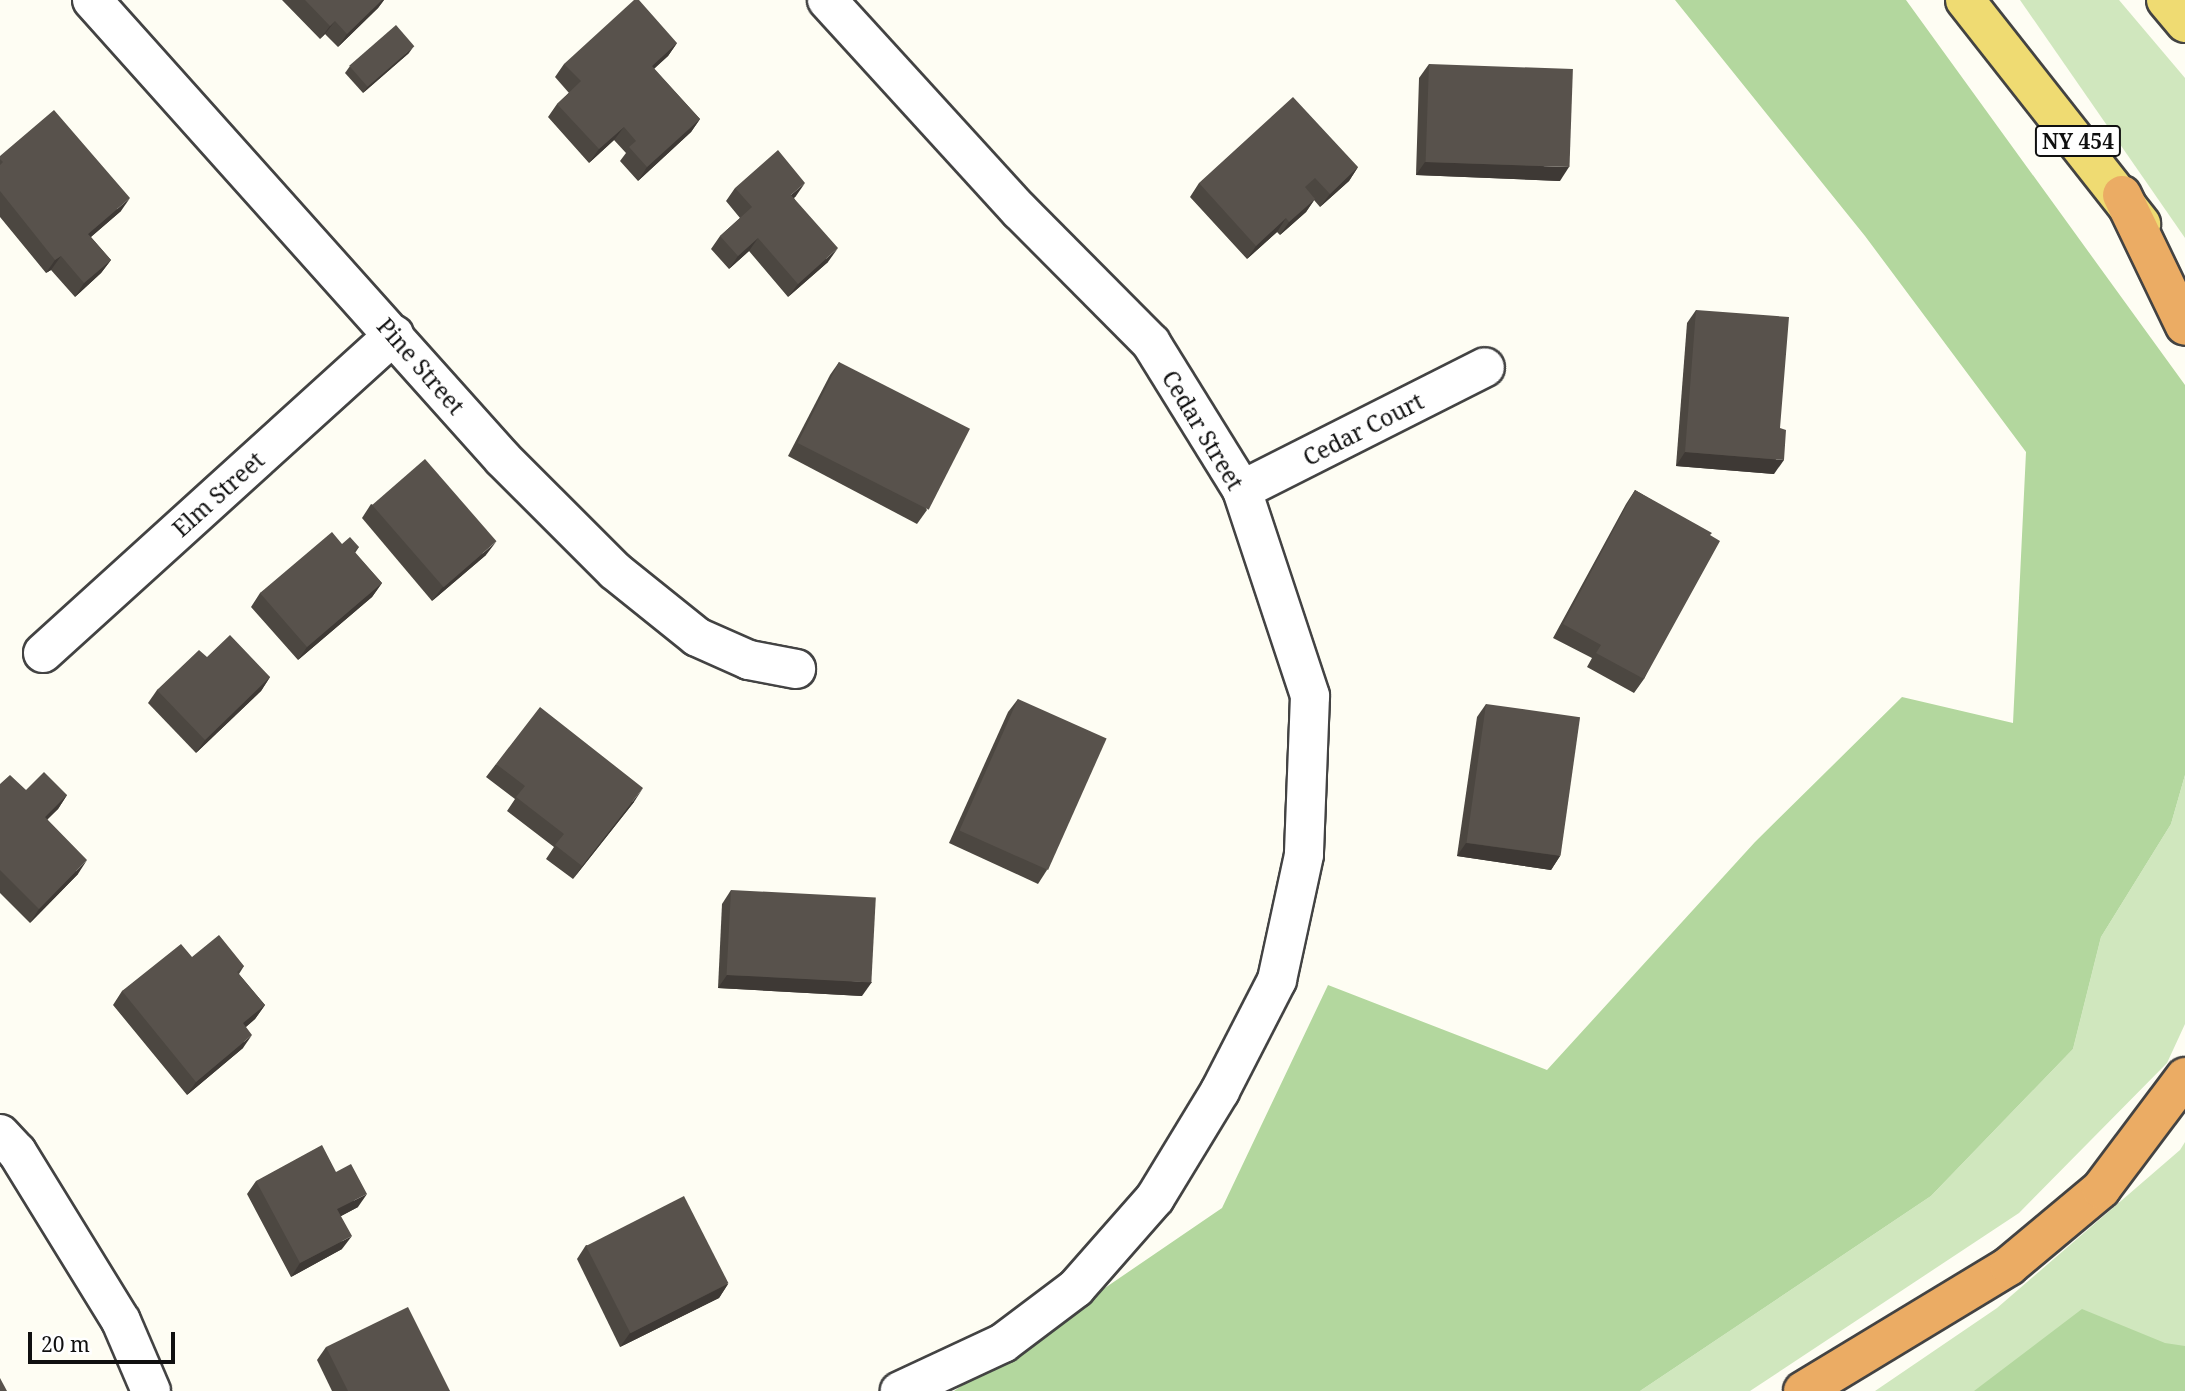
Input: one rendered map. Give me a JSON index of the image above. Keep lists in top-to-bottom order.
{
  "streets": {
    "main road": ["NY 454"],
    "street": [
      "Pine Street",
      "Cedar Court",
      "Cedar Street",
      "Elm Street"
    ]
  },
  "crossings": [
    ["Pine Street", "Elm Street"],
    ["Cedar Court", "Cedar Street"]
  ],
  "scale_bar": "20 m"
}
